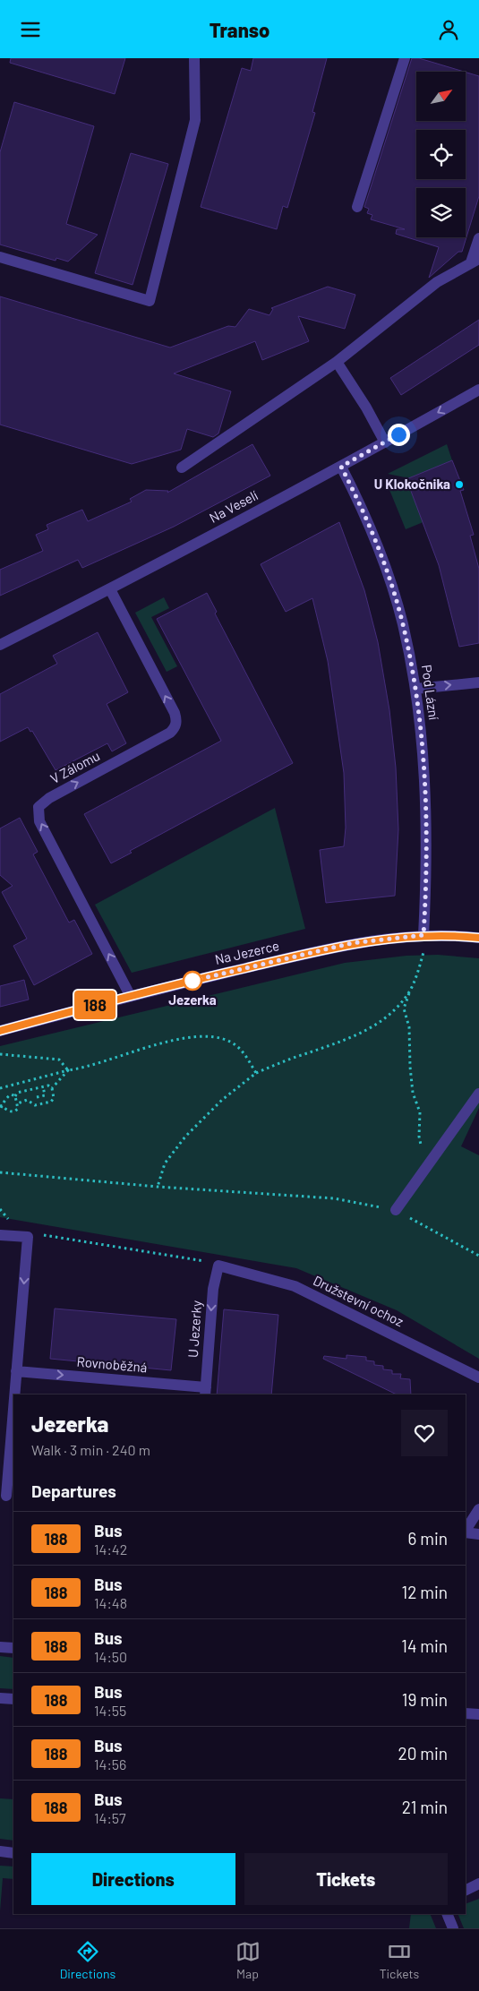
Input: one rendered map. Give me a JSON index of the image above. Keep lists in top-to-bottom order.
{
  "streets": {
    "street": [
      "Na Veselí",
      "Pod Lázní",
      "V Zálomu",
      "Na Jezerce",
      "Družstevní ochoz",
      "U Jezerky",
      "Rovnoběžná"
    ]
  },
  "crossings": [
    ["Na Veselí", "Pod Lázní"],
    ["Na Veselí", "V Zálomu"],
    ["Pod Lázní", "Na Jezerce"],
    ["V Zálomu", "Na Jezerce"],
    ["Družstevní ochoz", "U Jezerky"],
    ["U Jezerky", "Rovnoběžná"]
  ],
  "one_way": ["U Jezerky", "Rovnoběžná"],
  "places": ["U Klokočnika", "Jezerka"],
  "lines": ["bus line 188"],
  "north": "top right",
  "page": {
    "header": "Transo",
    "on_map": "188",
    "heading": [
      ["Jezerka", "Walk · 3 min · 240 m"],
      "Departures"
    ],
    "list": [
      {
        "mark": "188",
        "name": "Bus",
        "note": "14:42",
        "value": "6 min"
      },
      {
        "mark": "188",
        "name": "Bus",
        "note": "14:48",
        "value": "12 min"
      },
      {
        "mark": "188",
        "name": "Bus",
        "note": "14:50",
        "value": "14 min"
      },
      {
        "mark": "188",
        "name": "Bus",
        "note": "14:55",
        "value": "19 min"
      },
      {
        "mark": "188",
        "name": "Bus",
        "note": "14:56",
        "value": "20 min"
      },
      {
        "mark": "188",
        "name": "Bus",
        "note": "14:57",
        "value": "21 min"
      }
    ],
    "buttons": ["Directions", "Tickets"],
    "tabs": ["Directions", "Map", "Tickets"]
  }
}
